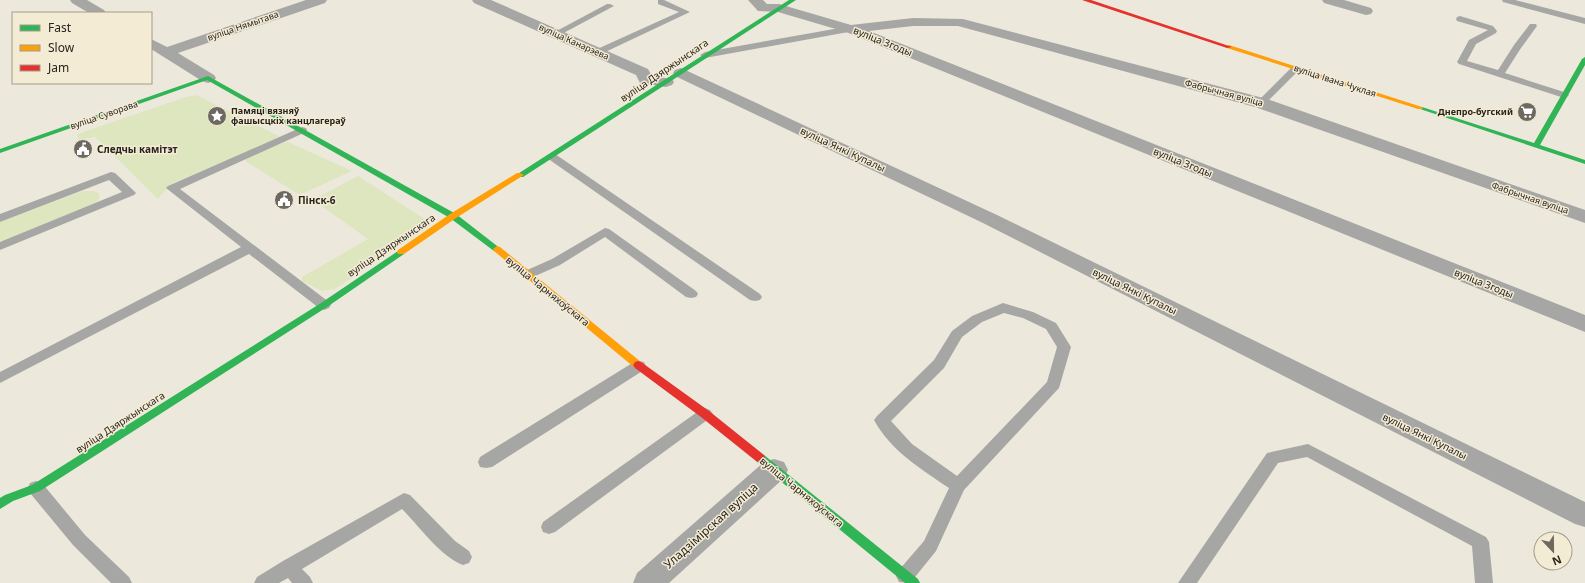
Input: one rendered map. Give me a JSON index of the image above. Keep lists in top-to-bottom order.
{
  "streets": {
    "street": [
      "вуліца Нямытава",
      "вуліца Згоды",
      "вуліца Канарэева",
      "вуліца Дзяржынскага",
      "вуліца Івана Чуклая",
      "Фабрычная вуліца",
      "вуліца Суворава",
      "вуліца Янкі Купалы",
      "вуліца Чарняхоўскага",
      "Уладзімірская вуліца"
    ]
  },
  "crossings": [
    ["вуліца Нямытава", "вуліца Чарняхоўскага"],
    ["вуліца Згоды", "вуліца Дзяржынскага"],
    ["вуліца Згоды", "Фабрычная вуліца"],
    ["вуліца Канарэева", "вуліца Дзяржынскага"],
    ["вуліца Канарэева", "вуліца Янкі Купалы"],
    ["вуліца Дзяржынскага", "вуліца Янкі Купалы"],
    ["вуліца Дзяржынскага", "вуліца Чарняхоўскага"],
    ["вуліца Суворава", "вуліца Чарняхоўскага"],
    ["вуліца Чарняхоўскага", "Уладзімірская вуліца"]
  ],
  "places": {
    "supermarket": ["Днепро-бугский"],
    "place": ["Памяці вязняў фашысцкіх канцлагераў"],
    "public building": ["Следчы камітэт", "Пінск-6"]
  },
  "legend": ["Fast", "Slow", "Jam"],
  "north": "bottom"
}
